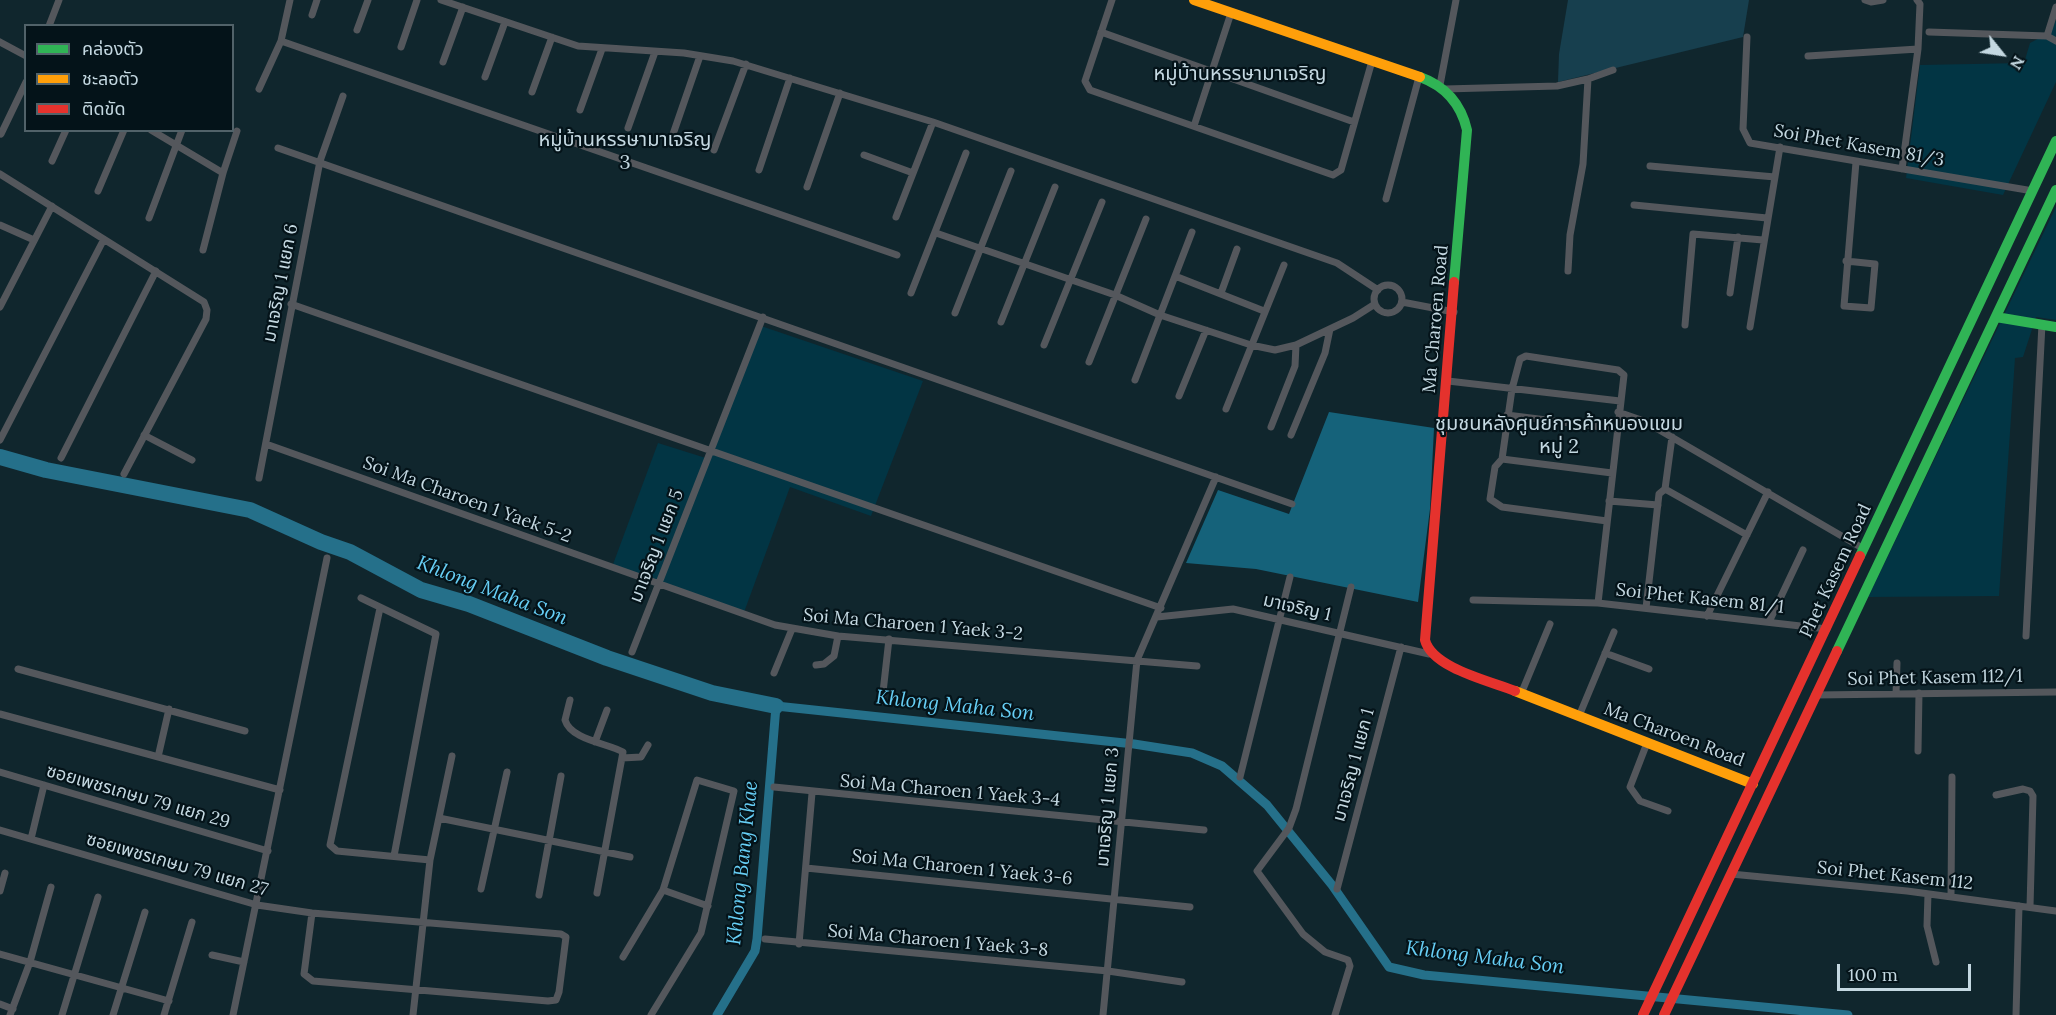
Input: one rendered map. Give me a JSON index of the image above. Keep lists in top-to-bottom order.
{
  "streets": {
    "main road": ["Ma Charoen Road", "Phet Kasem Road"],
    "street": [
      "Soi Phet Kasem 81/3",
      "มาเจริญ 1 แยก 6",
      "Soi Ma Charoen 1 Yaek 5-2",
      "มาเจริญ 1 แยก 5",
      "Soi Phet Kasem 81/1",
      "มาเจริญ 1",
      "Soi Ma Charoen 1 Yaek 3-2",
      "Soi Phet Kasem 112/1",
      "มาเจริญ 1 แยก 1",
      "Soi Ma Charoen 1 Yaek 3-4",
      "ซอยเพชรเกษม 79 แยก 29",
      "มาเจริญ 1 แยก 3",
      "ซอยเพชรเกษม 79 แยก 27",
      "Soi Ma Charoen 1 Yaek 3-6",
      "Soi Phet Kasem 112",
      "Soi Ma Charoen 1 Yaek 3-8"
    ]
  },
  "crossings": [
    ["Soi Phet Kasem 81/3", "Phet Kasem Road"],
    ["มาเจริญ 1 แยก 6", "Soi Ma Charoen 1 Yaek 5-2"],
    ["Ma Charoen Road", "Phet Kasem Road"],
    ["Ma Charoen Road", "มาเจริญ 1"],
    ["Soi Ma Charoen 1 Yaek 5-2", "มาเจริญ 1 แยก 5"],
    ["Soi Ma Charoen 1 Yaek 5-2", "Soi Ma Charoen 1 Yaek 3-2"],
    ["มาเจริญ 1 แยก 5", "Soi Ma Charoen 1 Yaek 3-2"],
    ["Phet Kasem Road", "Soi Phet Kasem 81/1"],
    ["Phet Kasem Road", "Soi Phet Kasem 112/1"],
    ["Phet Kasem Road", "Soi Phet Kasem 112"],
    ["มาเจริญ 1", "มาเจริญ 1 แยก 1"],
    ["มาเจริญ 1", "มาเจริญ 1 แยก 3"],
    ["Soi Ma Charoen 1 Yaek 3-2", "มาเจริญ 1 แยก 3"],
    ["Soi Ma Charoen 1 Yaek 3-4", "มาเจริญ 1 แยก 3"],
    ["มาเจริญ 1 แยก 3", "Soi Ma Charoen 1 Yaek 3-6"],
    ["มาเจริญ 1 แยก 3", "Soi Ma Charoen 1 Yaek 3-8"]
  ],
  "districts": ["หมู่บ้านหรรษามาเจริญ", "หมู่บ้านหรรษามาเจริญ 3", "ชุมชนหลังศูนย์การค้าหนองแขม หมู่ 2"],
  "water": ["Khlong Maha Son", "Khlong Bang Khae"],
  "legend": ["คล่องตัว", "ชะลอตัว", "ติดขัด"],
  "scale_bar": "100 m",
  "north": "bottom right"
}
